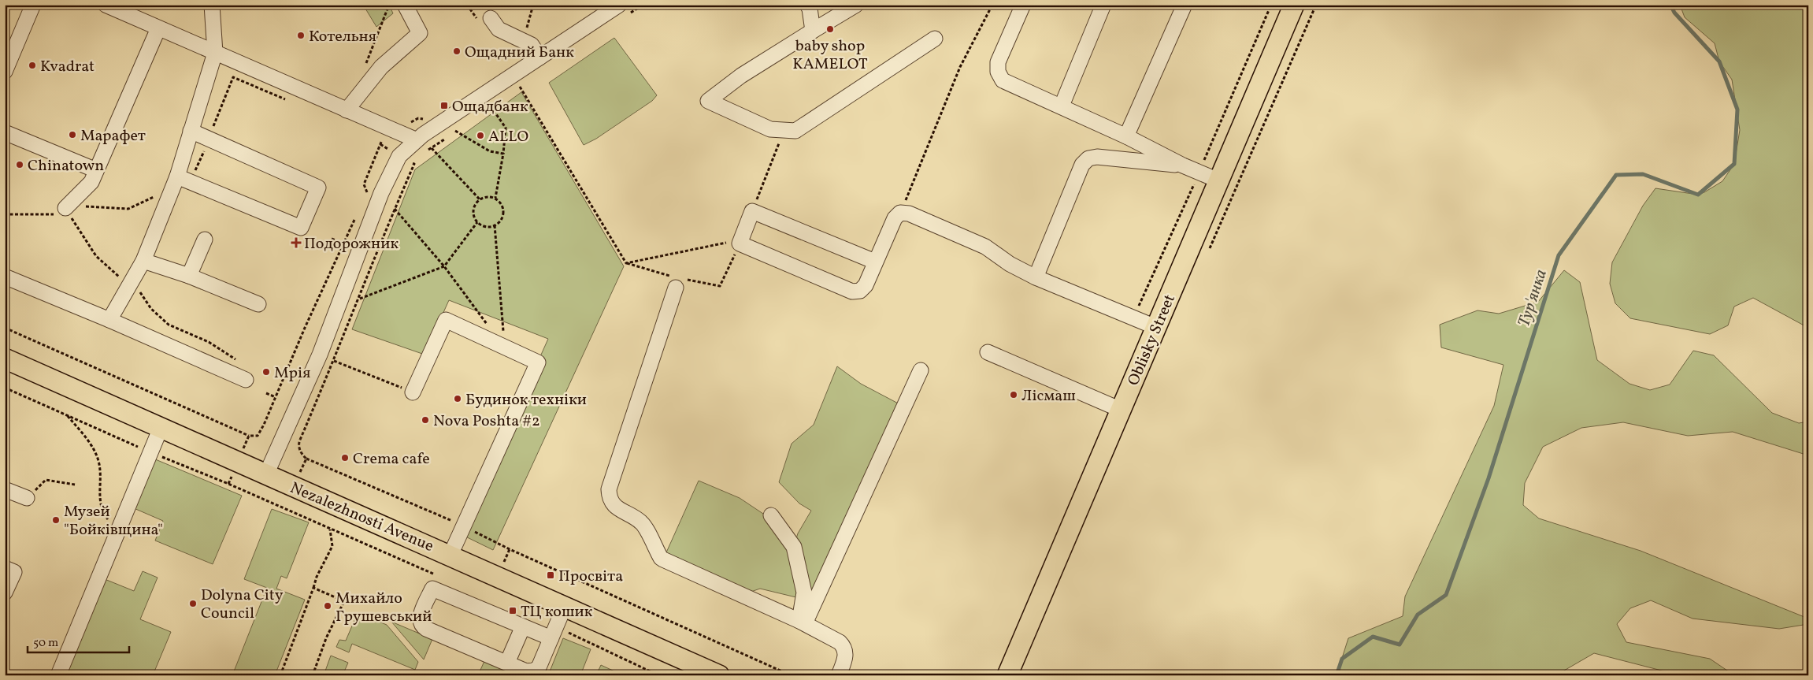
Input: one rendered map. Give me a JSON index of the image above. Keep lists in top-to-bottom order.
{
  "streets": {
    "main road": ["Oblisky Street", "Nezalezhnosti Avenue"]
  },
  "water": ["Тур'янка"],
  "places": {
    "other": [
      "baby shop KAMELOT",
      "Котельня",
      "Ощадний Банк",
      "Kvadrat",
      "Марафет",
      "ALLO",
      "Chinatown",
      "Мрія",
      "Лісмаш",
      "Будинок техніки",
      "Nova Poshta #2",
      "Crema cafe",
      "Музей \"Бойківщина\"",
      "Dolyna City Council",
      "Михайло Грушевський"
    ],
    "transit": ["Ощадбанк", "Просвіта", "ТЦ кошик"],
    "health": ["Подорожник"]
  },
  "scale_bar": "50 m"
}
